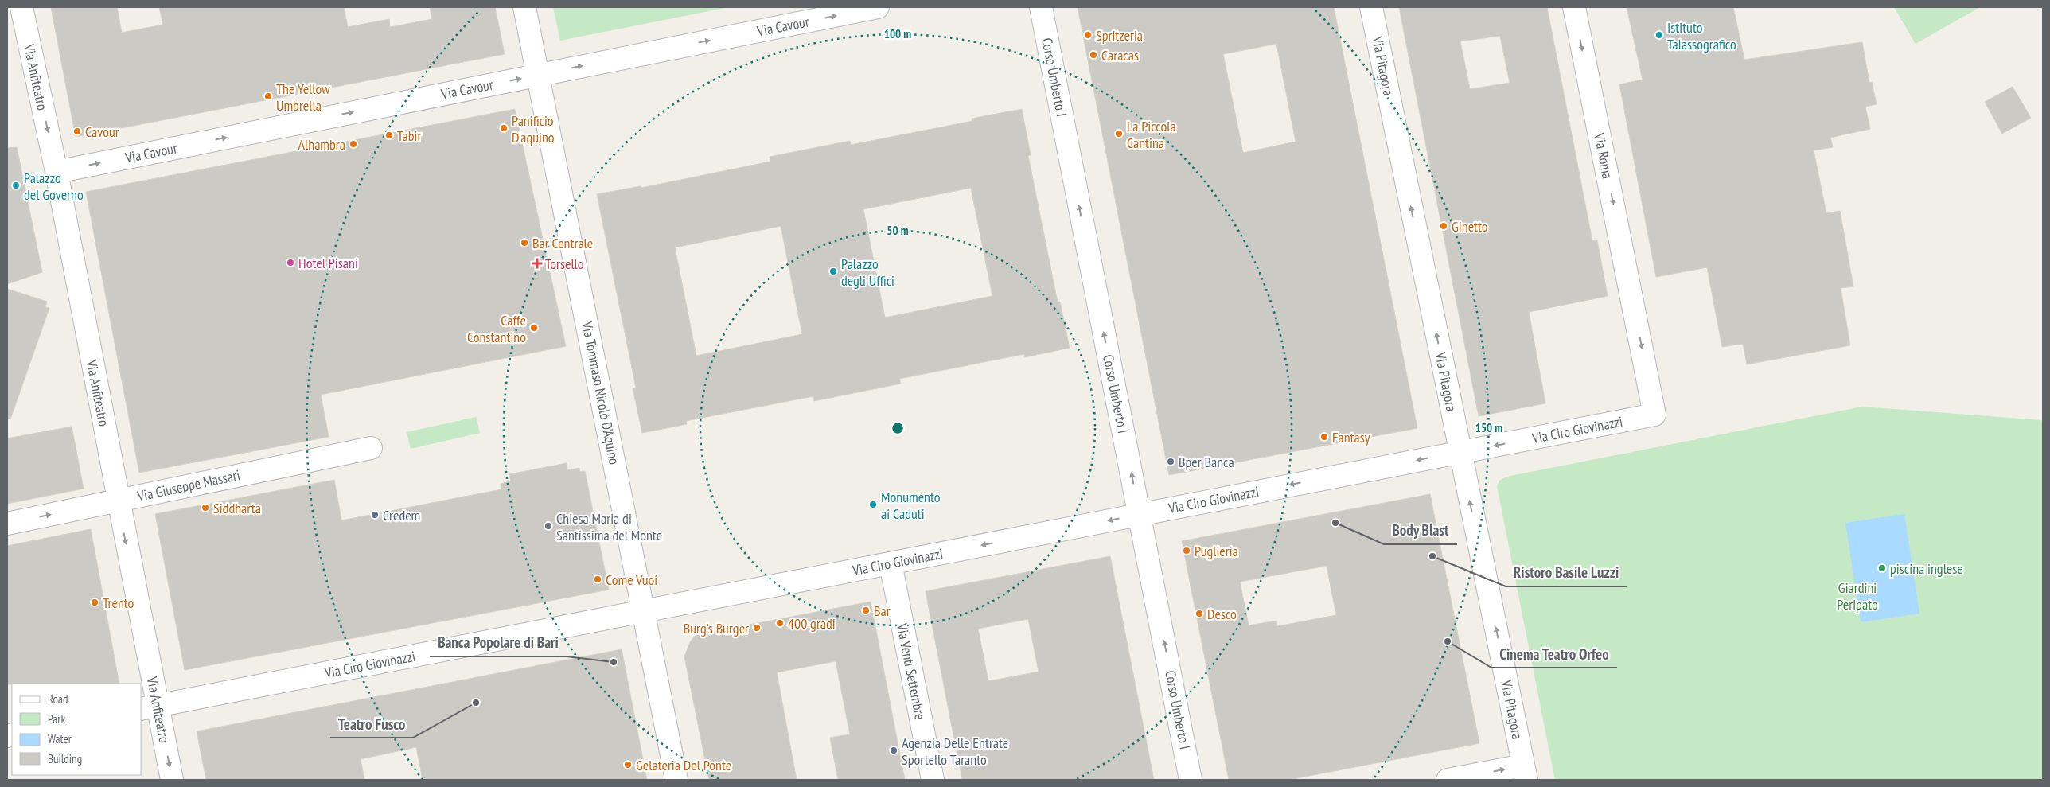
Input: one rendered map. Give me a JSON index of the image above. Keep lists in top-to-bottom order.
{
  "streets": {
    "street": [
      "Via Cavour",
      "Via Pitagora",
      "Via Anfiteatro",
      "Corso Umberto I",
      "Via Roma",
      "Via Tommaso Nicolò D'Aquino",
      "Via Ciro Giovinazzi",
      "Via Giuseppe Massari",
      "Via Venti Settembre"
    ]
  },
  "crossings": [
    ["Via Cavour", "Via Anfiteatro"],
    ["Via Cavour", "Via Tommaso Nicolò D'Aquino"],
    ["Via Pitagora", "Via Ciro Giovinazzi"],
    ["Via Anfiteatro", "Via Ciro Giovinazzi"],
    ["Via Anfiteatro", "Via Giuseppe Massari"],
    ["Corso Umberto I", "Via Ciro Giovinazzi"],
    ["Via Roma", "Via Ciro Giovinazzi"],
    ["Via Tommaso Nicolò D'Aquino", "Via Ciro Giovinazzi"],
    ["Via Ciro Giovinazzi", "Via Venti Settembre"]
  ],
  "one_way": [
    "Via Cavour",
    "Via Pitagora",
    "Via Anfiteatro",
    "Corso Umberto I",
    "Via Roma",
    "Via Ciro Giovinazzi"
  ],
  "parks": ["Giardini Peripato"],
  "places": {
    "other": [
      "Spritzeria",
      "Istituto Talassografico",
      "Caracas",
      "The Yellow Umbrella",
      "Panificio D'aquino",
      "Cavour",
      "La Piccola Cantina",
      "Tabir",
      "Alhambra",
      "Palazzo del Governo",
      "Ginetto",
      "Bar Centrale",
      "Hotel Pisani",
      "Palazzo degli Uffici",
      "Caffe Constantino",
      "Fantasy",
      "Bper Banca",
      "Monumento ai Caduti",
      "Siddharta",
      "Credem",
      "Body Blast",
      "Chiesa Maria di Santissima del Monte",
      "Puglieria",
      "Ristoro Basile Luzzi",
      "piscina inglese",
      "Come Vuoi",
      "Trento",
      "Bar",
      "Desco",
      "400 gradi",
      "Burg’s Burger",
      "Cinema Teatro Orfeo",
      "Banca Popolare di Bari",
      "Teatro Fusco",
      "Agenzia Delle Entrate Sportello Taranto",
      "Gelateria Del Ponte"
    ],
    "health": ["Torsello"]
  },
  "legend": [
    "Road",
    "Park",
    "Water",
    "Building"
  ],
  "rings": ["100 m", "50 m", "150 m"]
}
